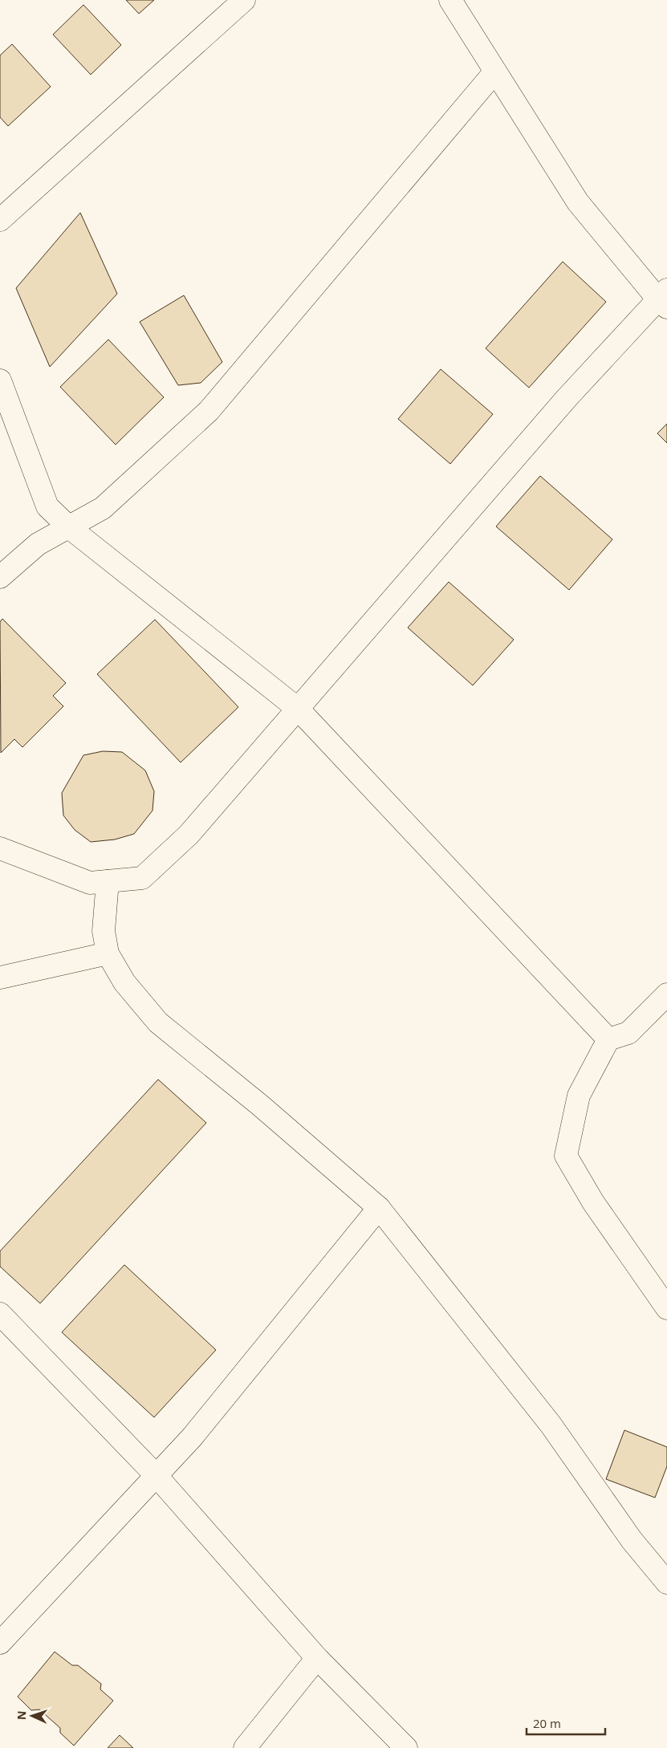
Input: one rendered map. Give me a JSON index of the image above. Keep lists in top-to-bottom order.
{
  "scale_bar": "20 m",
  "north": "left"
}
